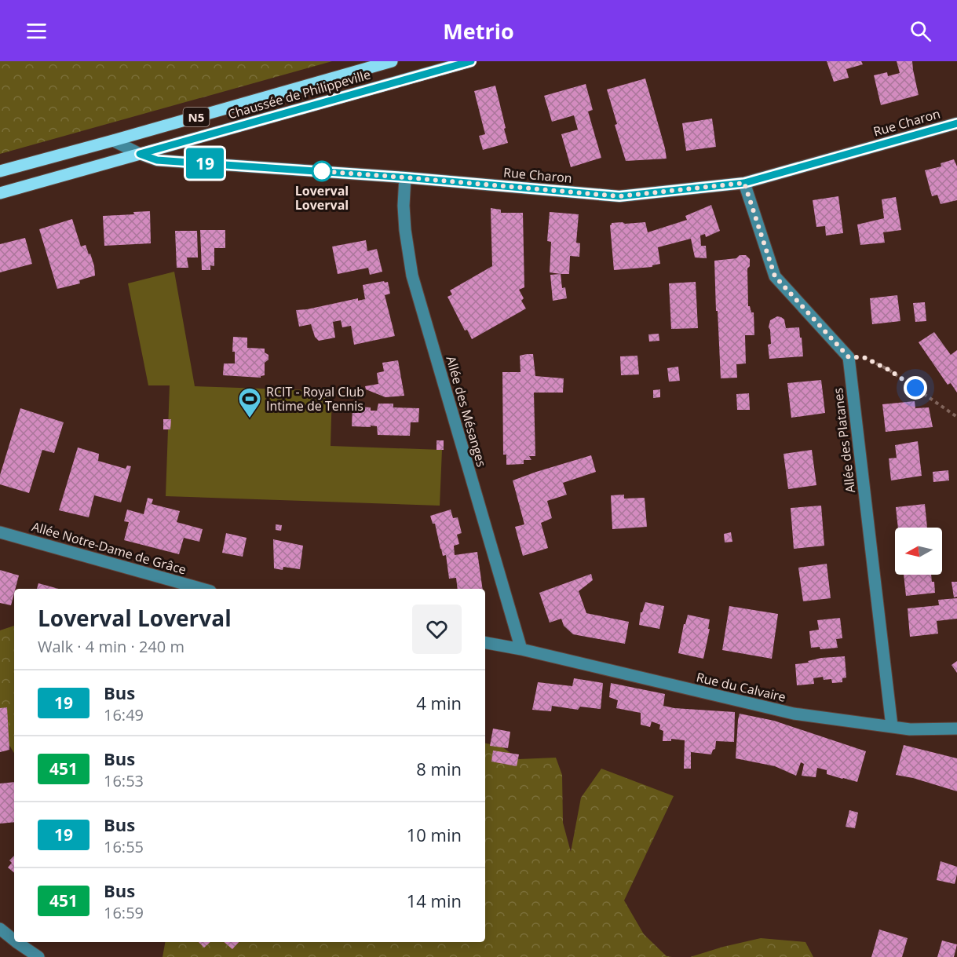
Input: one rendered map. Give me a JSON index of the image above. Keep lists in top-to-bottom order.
{
  "streets": {
    "main road": ["Chaussée de Philippeville", "N5"],
    "street": [
      "Rue Charon",
      "Allée des Mésanges",
      "Allée des Platanes",
      "Allée Notre-Dame de Grâce",
      "Rue du Calvaire"
    ]
  },
  "crossings": [
    ["Chaussée de Philippeville", "Rue Charon"],
    ["Rue Charon", "Allée des Mésanges"],
    ["Allée des Mésanges", "Rue du Calvaire"],
    ["Allée des Platanes", "Rue du Calvaire"]
  ],
  "places": {
    "other": ["Loverval Loverval"],
    "sports": ["RCIT - Royal Club Intime de Tennis"]
  },
  "lines": ["bus line 19"],
  "north": "left",
  "page": {
    "header": "Metrio",
    "on_map": "19",
    "heading": ["Loverval Loverval", "Walk · 4 min · 240 m"],
    "list": [
      {
        "mark": "19",
        "name": "Bus",
        "note": "16:49",
        "value": "4 min"
      },
      {
        "mark": "451",
        "name": "Bus",
        "note": "16:53",
        "value": "8 min"
      },
      {
        "mark": "19",
        "name": "Bus",
        "note": "16:55",
        "value": "10 min"
      },
      {
        "mark": "451",
        "name": "Bus",
        "note": "16:59",
        "value": "14 min"
      }
    ]
  }
}
